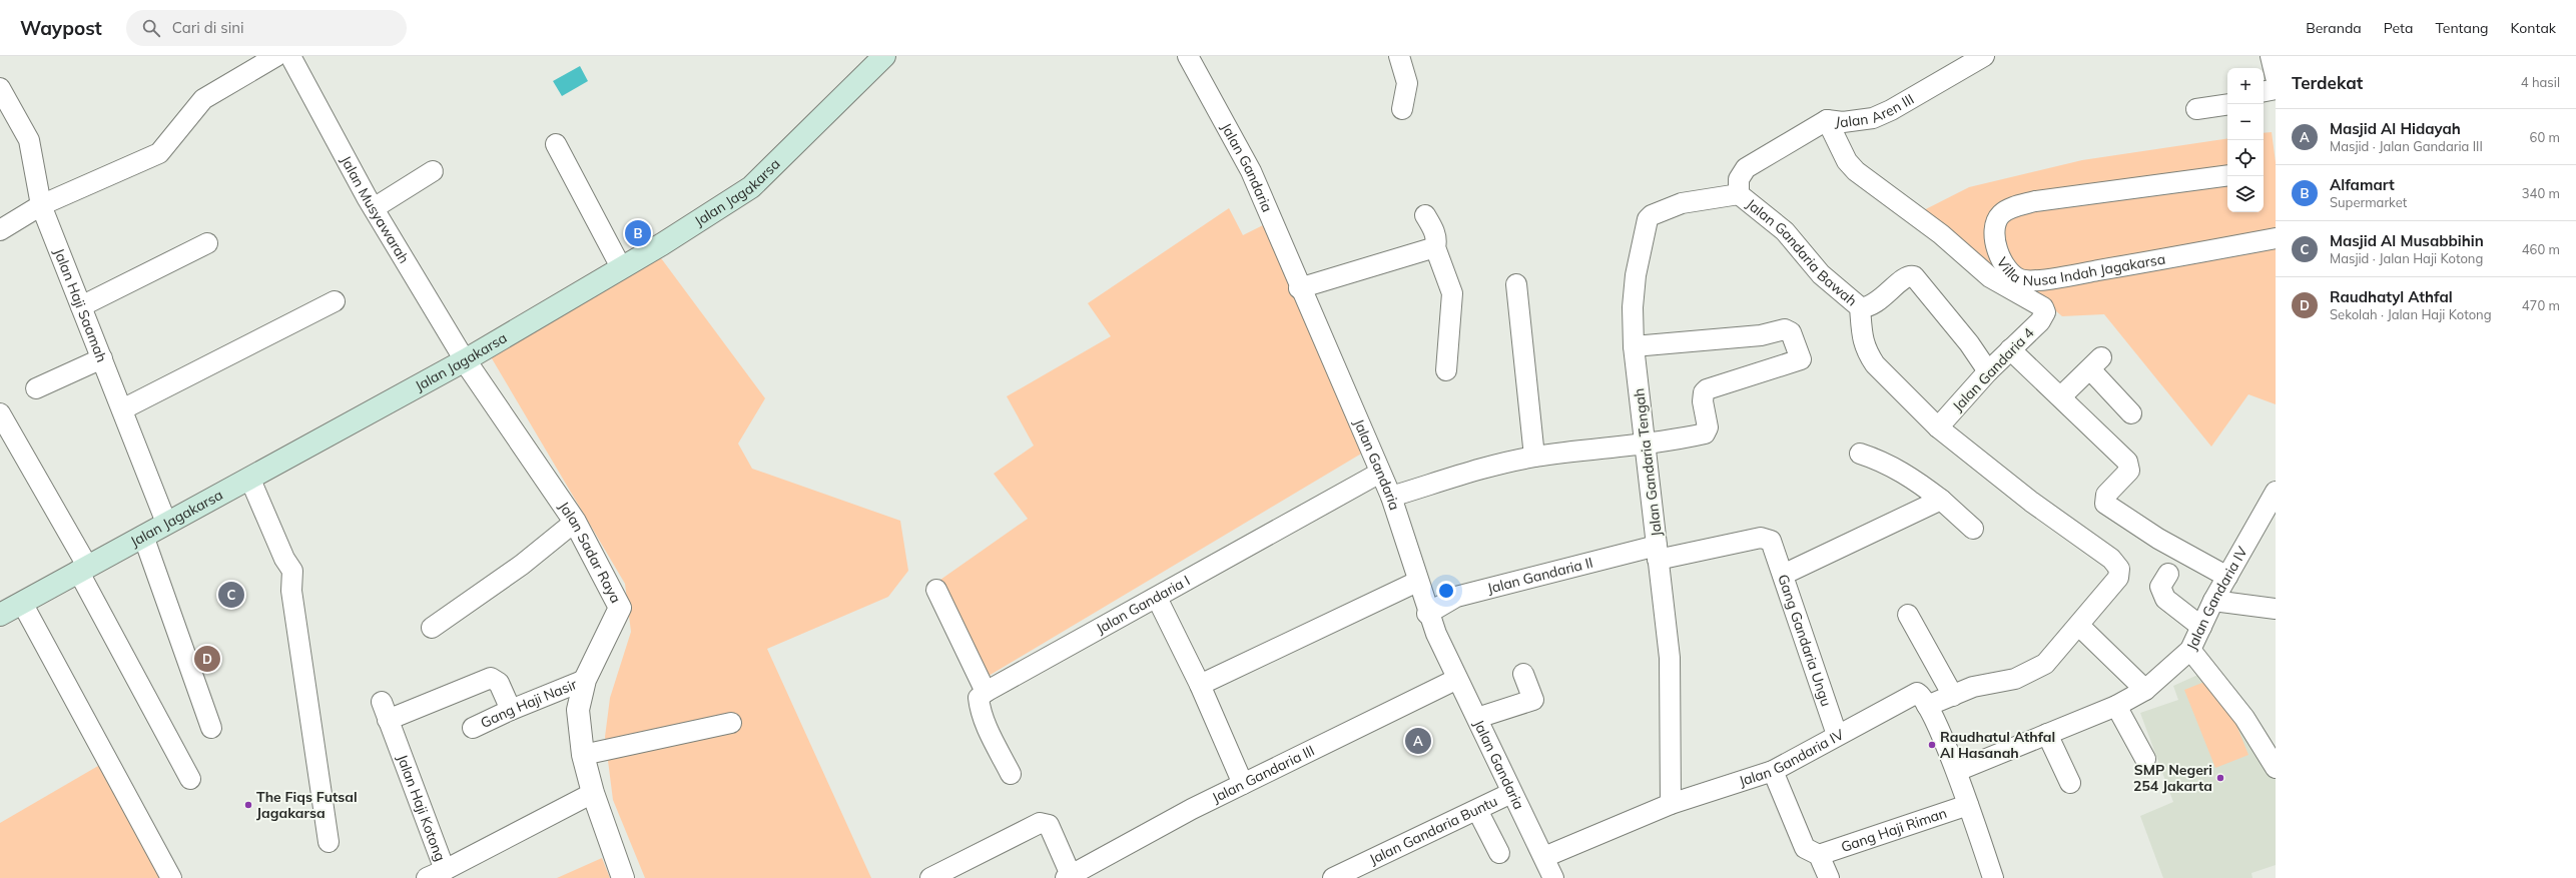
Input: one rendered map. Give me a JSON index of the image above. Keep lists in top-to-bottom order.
{
  "streets": {
    "main road": ["Jalan Jagakarsa"],
    "street": [
      "Jalan Aren III",
      "Jalan Gandaria",
      "Jalan Musyawarah",
      "Jalan Gandaria Bawah",
      "Villa Nusa Indah Jagakarsa",
      "Jalan Haji Saamah",
      "Jalan Gandaria 4",
      "Jalan Gandaria Tengah",
      "Jalan Sadar Raya",
      "Jalan Gandaria II",
      "Jalan Gandaria IV",
      "Jalan Gandaria I",
      "Gang Gandaria Ungu",
      "Gang Haji Nasir",
      "Jalan Gandaria III",
      "Jalan Haji Kotong",
      "Gang Haji Riman",
      "Jalan Gandaria Buntu"
    ]
  },
  "crossings": [
    ["Jalan Aren III", "Jalan Gandaria Bawah"],
    ["Jalan Aren III", "Jalan Gandaria 4"],
    ["Jalan Aren III", "Jalan Gandaria Tengah"],
    ["Jalan Gandaria", "Jalan Gandaria II"],
    ["Jalan Gandaria", "Jalan Gandaria IV"],
    ["Jalan Gandaria", "Jalan Gandaria I"],
    ["Jalan Gandaria", "Jalan Gandaria III"],
    ["Jalan Gandaria", "Jalan Gandaria Buntu"],
    ["Jalan Jagakarsa", "Jalan Musyawarah"],
    ["Jalan Jagakarsa", "Jalan Haji Saamah"],
    ["Jalan Jagakarsa", "Jalan Sadar Raya"],
    ["Jalan Musyawarah", "Jalan Sadar Raya"],
    ["Jalan Gandaria Bawah", "Jalan Gandaria 4"],
    ["Jalan Gandaria Bawah", "Jalan Gandaria Tengah"],
    ["Jalan Gandaria Tengah", "Jalan Gandaria II"],
    ["Jalan Gandaria Tengah", "Jalan Gandaria IV"],
    ["Jalan Sadar Raya", "Gang Haji Nasir"],
    ["Jalan Sadar Raya", "Jalan Haji Kotong"],
    ["Jalan Gandaria II", "Gang Gandaria Ungu"],
    ["Jalan Gandaria IV", "Gang Gandaria Ungu"],
    ["Jalan Gandaria IV", "Gang Haji Riman"],
    ["Gang Haji Nasir", "Jalan Haji Kotong"]
  ],
  "places": ["Raudhatul Athfal Al Hasanah", "SMP Negeri 254 Jakarta", "The Fiqs Futsal Jagakarsa"],
  "page": {
    "header": "Waypost",
    "search": "Cari di sini",
    "nav": [
      "Beranda",
      "Peta",
      "Tentang",
      "Kontak"
    ],
    "heading": ["Terdekat", "4 hasil"],
    "map_buttons": ["+", "−"],
    "list": [
      {
        "mark": "A",
        "name": "Masjid Al Hidayah",
        "note": "Masjid · Jalan Gandaria III",
        "value": "60 m"
      },
      {
        "mark": "B",
        "name": "Alfamart",
        "note": "Supermarket",
        "value": "340 m"
      },
      {
        "mark": "C",
        "name": "Masjid Al Musabbihin",
        "note": "Masjid · Jalan Haji Kotong",
        "value": "460 m"
      },
      {
        "mark": "D",
        "name": "Raudhatyl Athfal",
        "note": "Sekolah · Jalan Haji Kotong",
        "value": "470 m"
      }
    ],
    "pins": [
      "B",
      "C",
      "D",
      "A"
    ]
  }
}
